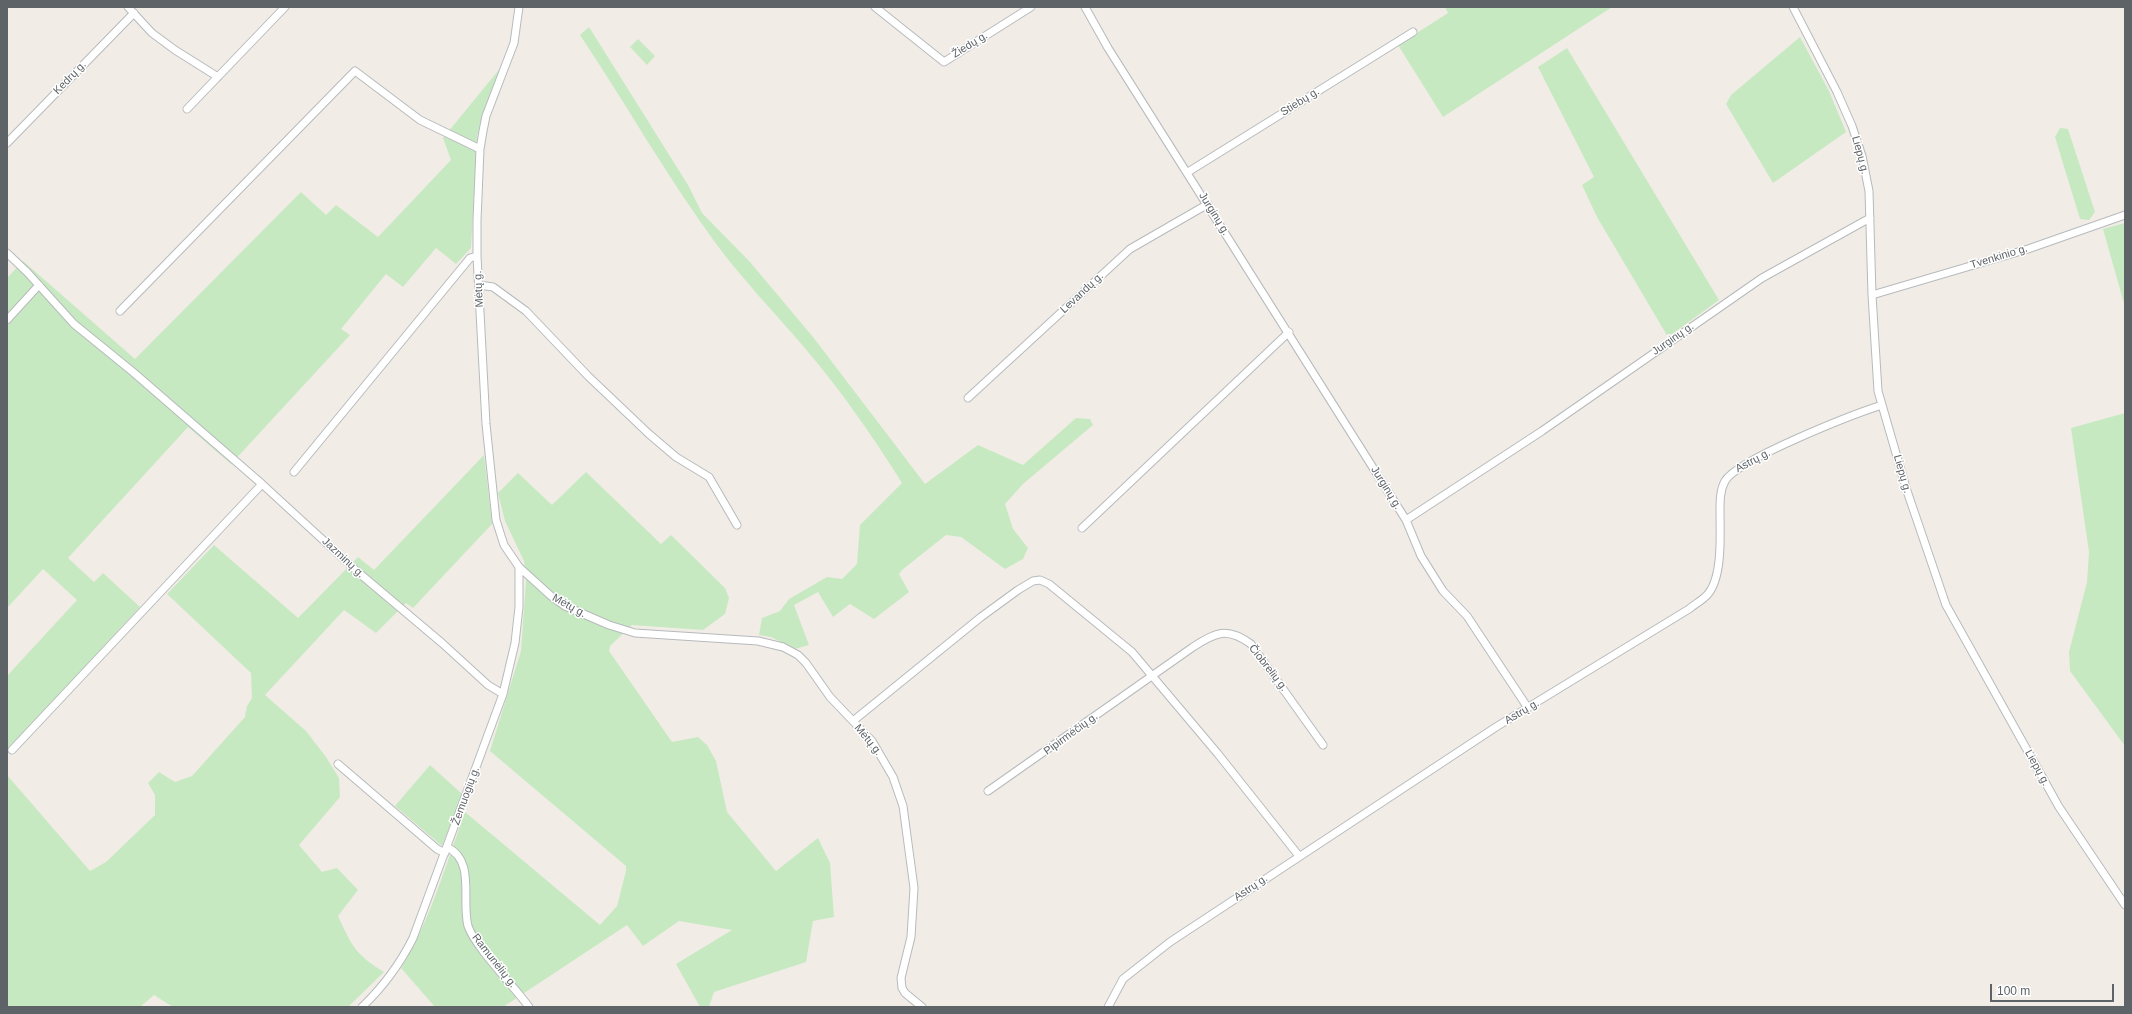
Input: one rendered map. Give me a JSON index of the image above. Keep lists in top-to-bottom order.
{
  "streets": {
    "street": [
      "Žiedų g.",
      "Kedrų g.",
      "Stiebų g.",
      "Liepų g.",
      "Jurginų g.",
      "Tvenkinio g.",
      "Mėtų g.",
      "Levandų g.",
      "Astrų g.",
      "Jazminų g.",
      "Čiobrelių g.",
      "Pipirmėčių g.",
      "Žemuogių g.",
      "Ramunėlių g."
    ]
  },
  "crossings": [
    ["Stiebų g.", "Jurginų g."],
    ["Liepų g.", "Jurginų g."],
    ["Liepų g.", "Tvenkinio g."],
    ["Liepų g.", "Astrų g."],
    ["Jurginų g.", "Levandų g."],
    ["Mėtų g.", "Žemuogių g."],
    ["Jazminų g.", "Žemuogių g."],
    ["Čiobrelių g.", "Pipirmėčių g."],
    ["Žemuogių g.", "Ramunėlių g."]
  ],
  "scale_bar": "100 m"
}
